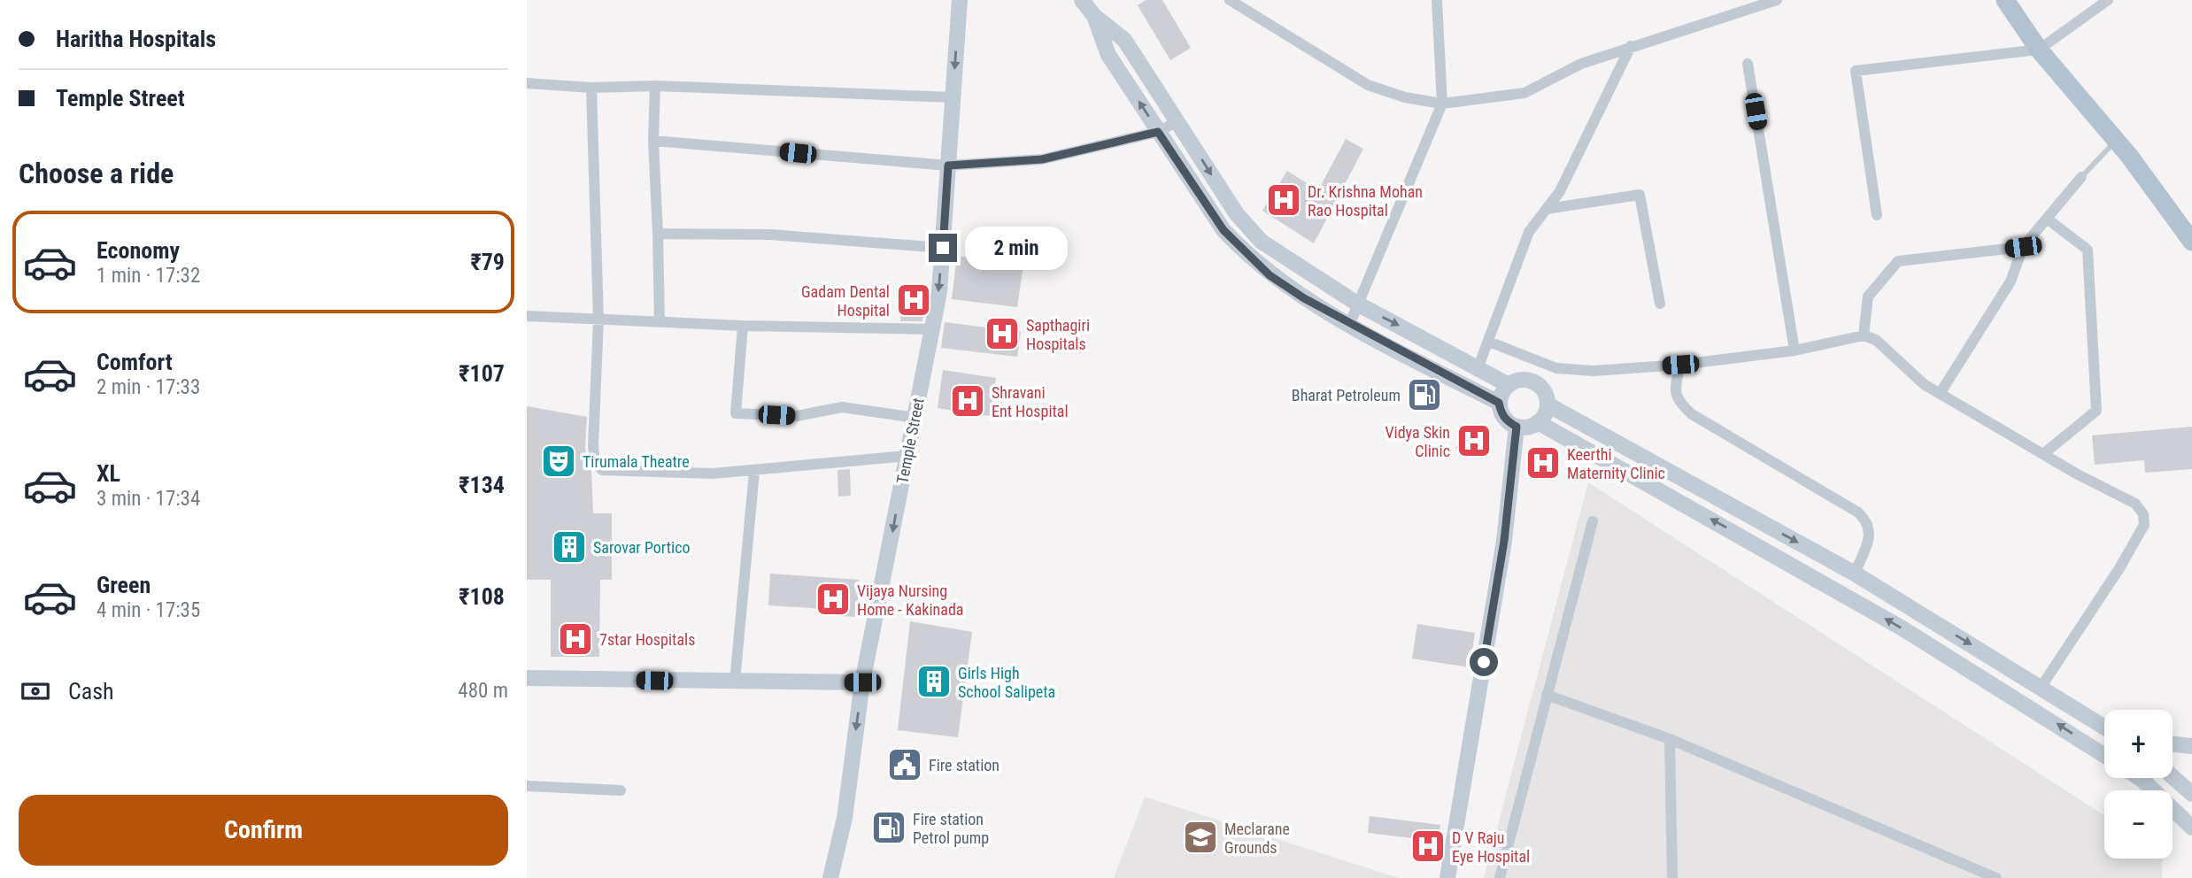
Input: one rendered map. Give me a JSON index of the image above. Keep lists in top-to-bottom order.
{
  "streets": {
    "street": ["Temple Street"]
  },
  "one_way": ["Temple Street"],
  "places": {
    "hospital": [
      "Dr. Krishna Mohan Rao Hospital",
      "Gadam Dental Hospital",
      "Sapthagiri Hospitals",
      "Shravani Ent Hospital",
      "Vidya Skin Clinic",
      "Keerthi Maternity Clinic",
      "Vijaya Nursing Home - Kakinada",
      "7star Hospitals",
      "D V Raju Eye Hospital"
    ],
    "fuel station": ["Bharat Petroleum", "Fire station Petrol pump"],
    "theatre": ["Tirumala Theatre"],
    "building": ["Sarovar Portico", "Girls High School Salipeta"],
    "public building": ["Fire station"],
    "school or university": ["Meclarane Grounds"]
  },
  "page": {
    "banner": ["Haritha Hospitals", "Temple Street"],
    "heading": "Choose a ride",
    "list": [
      {
        "name": "Economy",
        "note": "1 min · 17:32",
        "value": "₹79"
      },
      {
        "name": "Comfort",
        "note": "2 min · 17:33",
        "value": "₹107"
      },
      {
        "name": "XL",
        "note": "3 min · 17:34",
        "value": "₹134"
      },
      {
        "name": "Green",
        "note": "4 min · 17:35",
        "value": "₹108"
      }
    ],
    "bubble": "2 min",
    "pay": ["Cash", "480 m"],
    "map_buttons": ["+", "−"],
    "buttons": "Confirm"
  }
}
